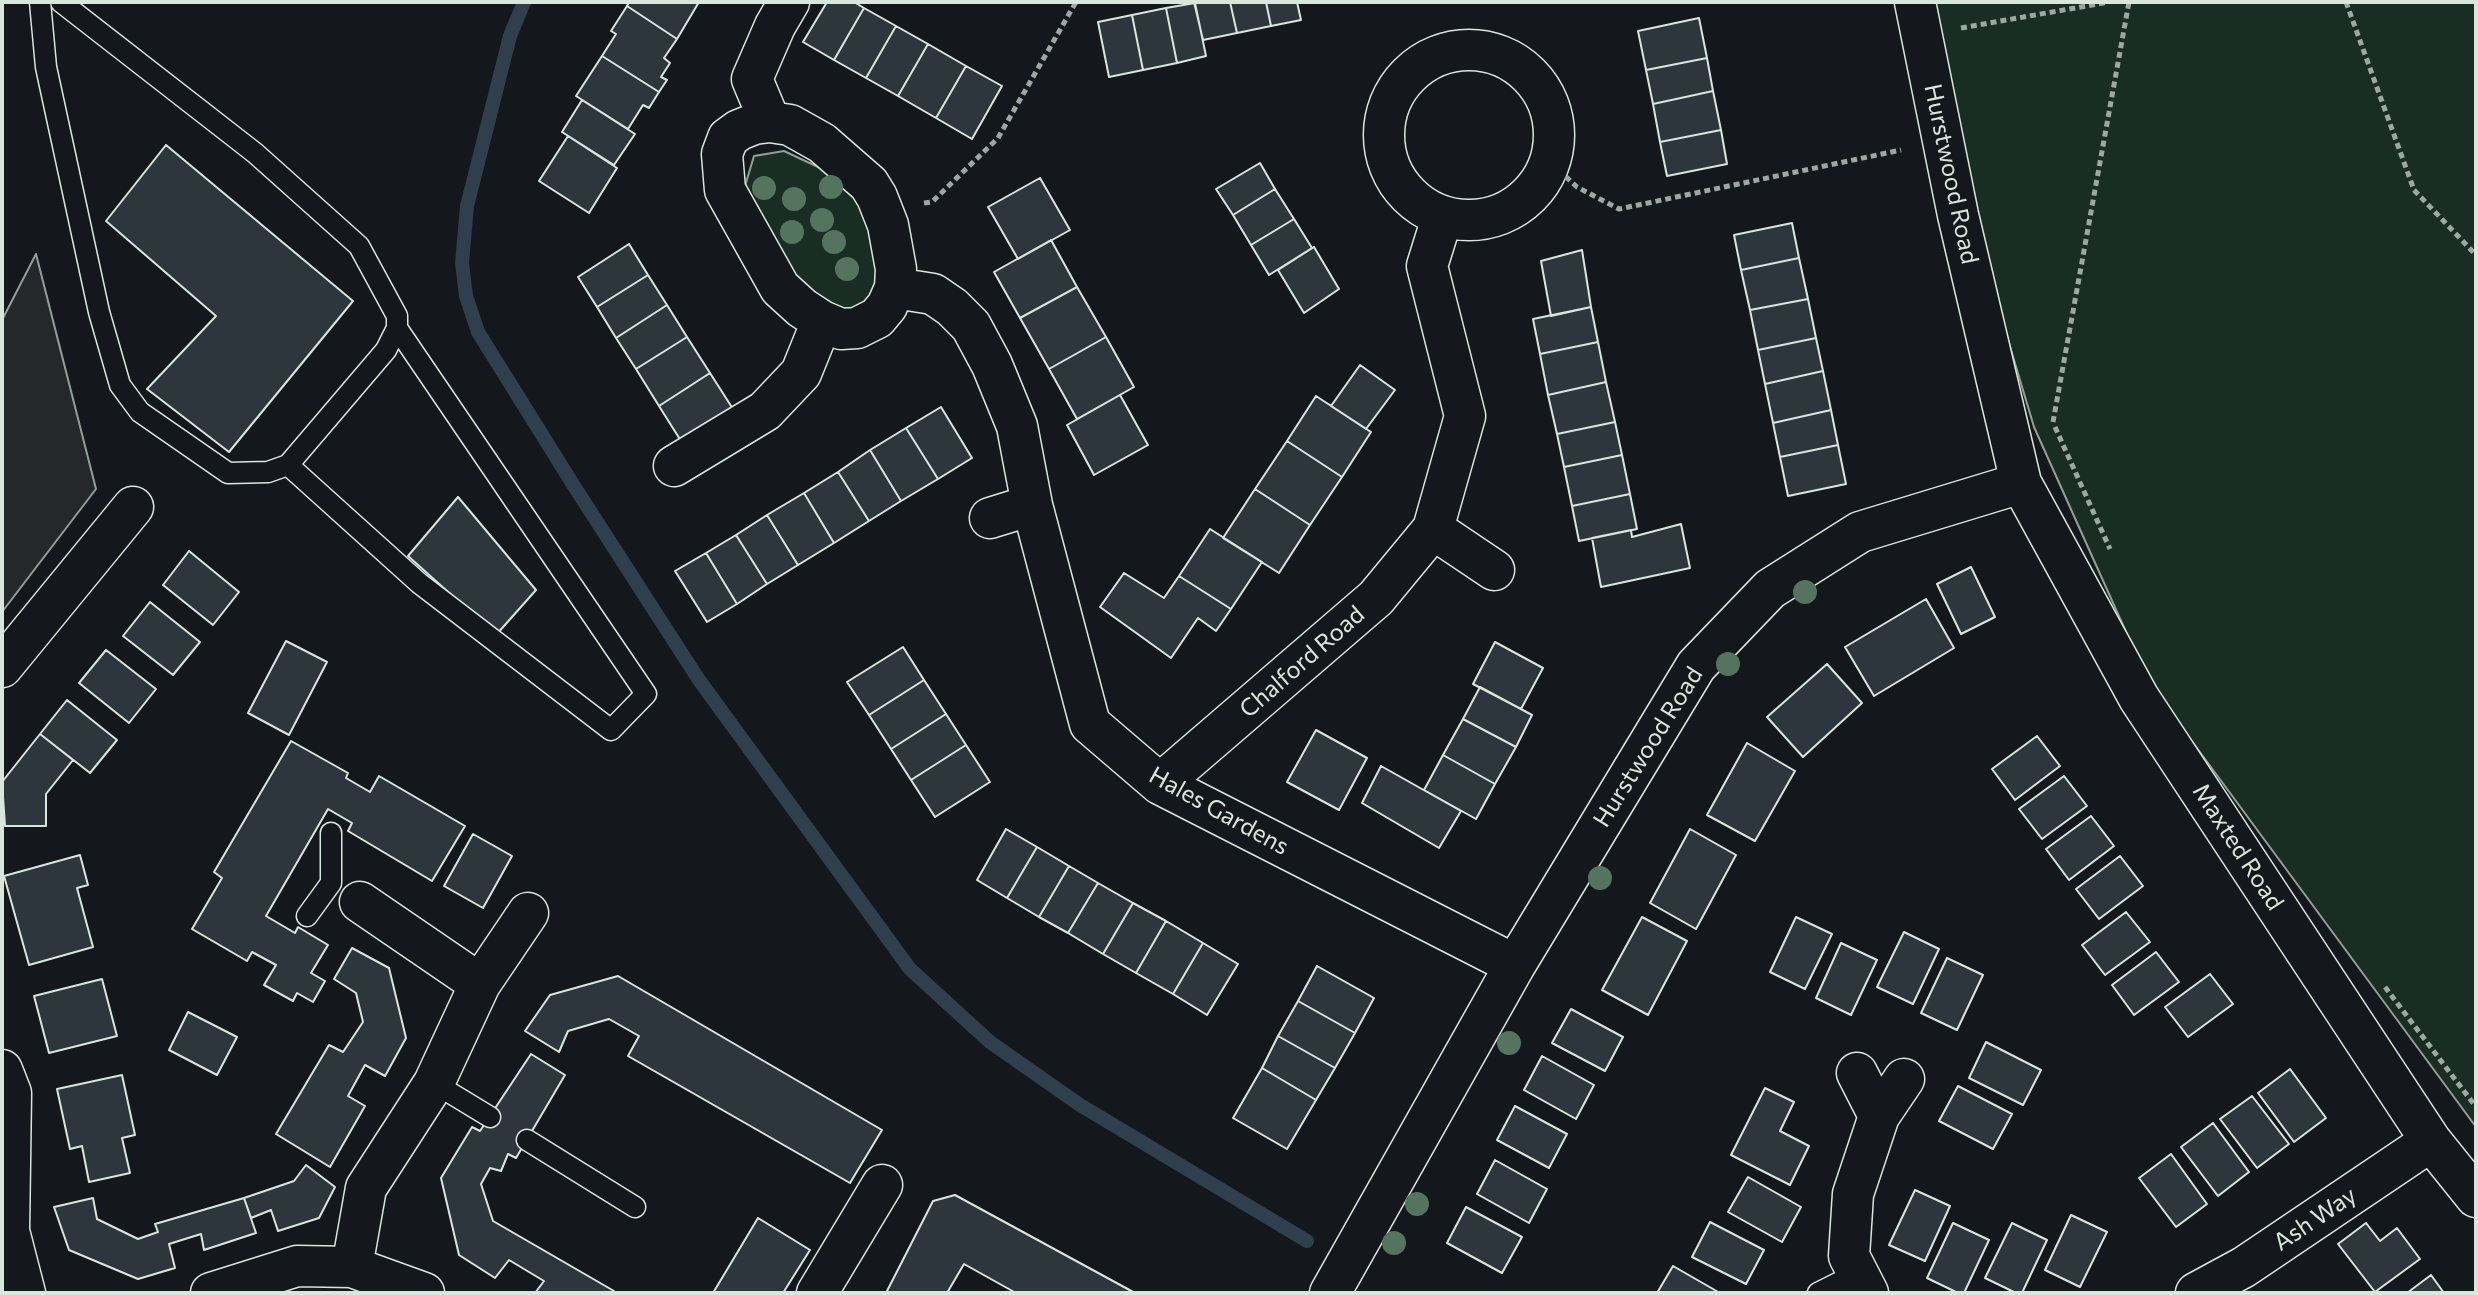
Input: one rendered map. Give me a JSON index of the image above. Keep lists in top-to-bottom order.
{
  "streets": {
    "street": [
      "Hurstwood Road",
      "Chalford Road",
      "Hales Gardens",
      "Maxted Road",
      "Ash Way"
    ]
  },
  "crossings": [
    ["Hurstwood Road", "Hales Gardens"],
    ["Hurstwood Road", "Maxted Road"],
    ["Chalford Road", "Hales Gardens"],
    ["Maxted Road", "Ash Way"]
  ]
}
